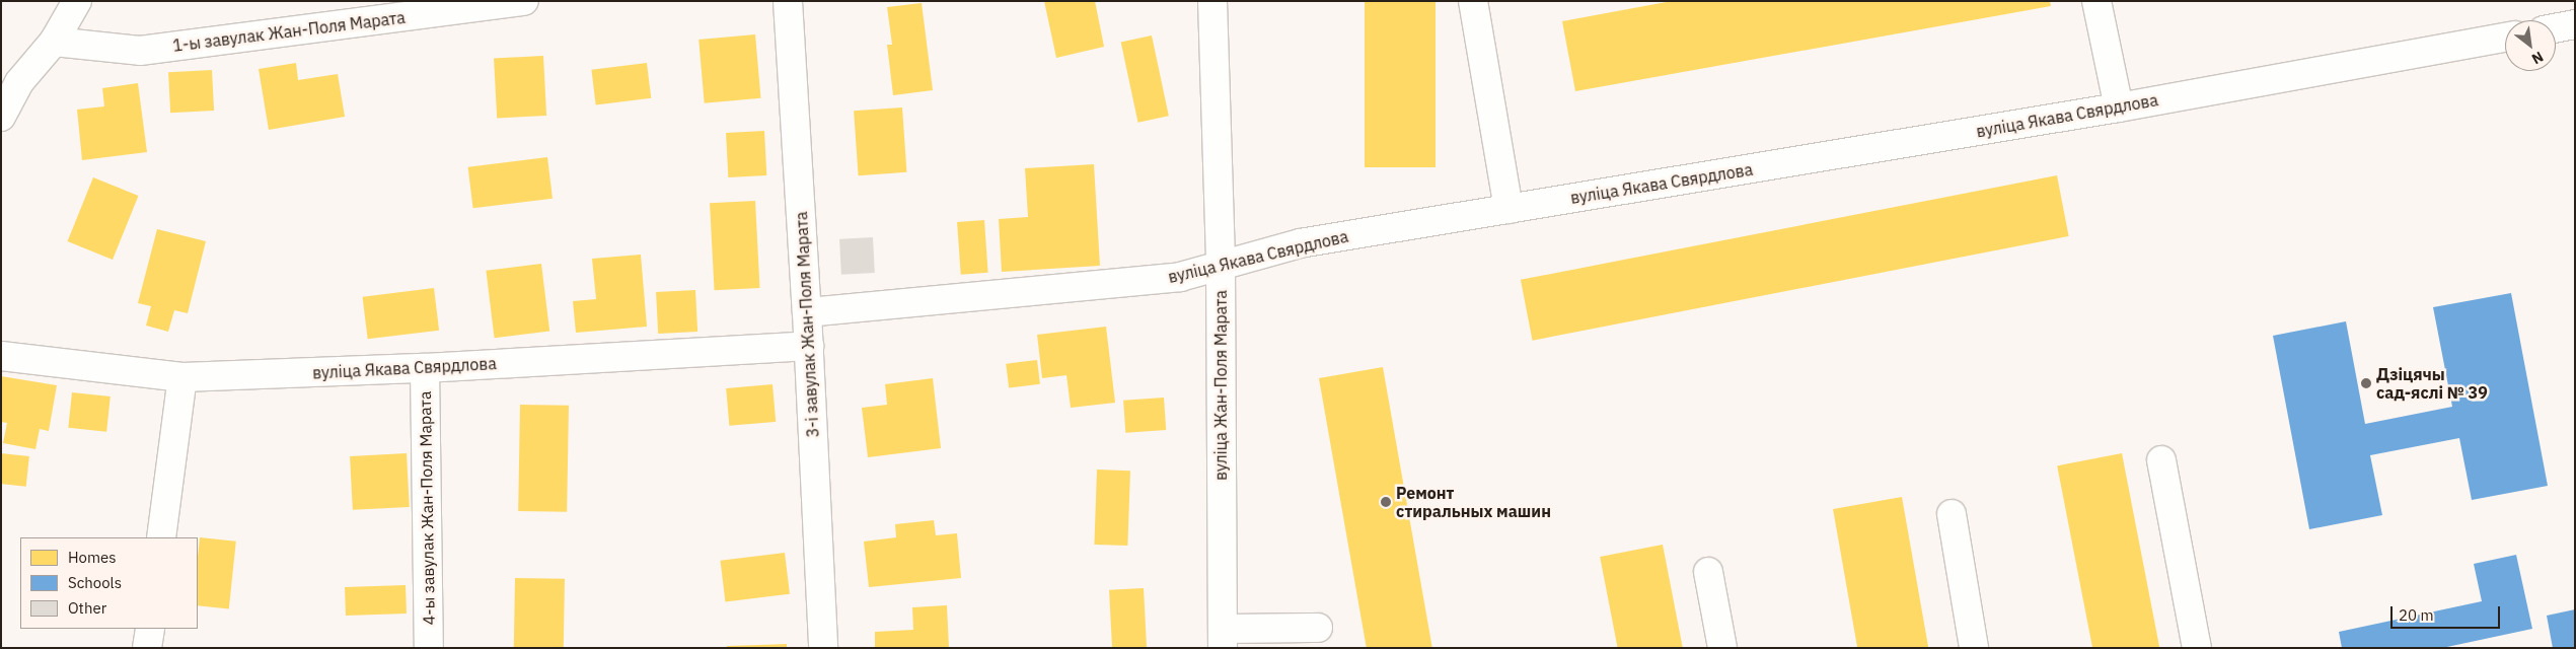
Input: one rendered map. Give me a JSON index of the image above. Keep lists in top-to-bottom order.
{
  "streets": {
    "street": [
      "1-ы завулак Жан-Поля Марата",
      "вуліца Якава Свярдлова",
      "3-і завулак Жан-Поля Марата",
      "вуліца Жан-Поля Марата",
      "4-ы завулак Жан-Поля Марата"
    ]
  },
  "crossings": [
    ["вуліца Якава Свярдлова", "3-і завулак Жан-Поля Марата"],
    ["вуліца Якава Свярдлова", "вуліца Жан-Поля Марата"],
    ["вуліца Якава Свярдлова", "4-ы завулак Жан-Поля Марата"]
  ],
  "places": ["Дзіцячы сад-яслі № 39", "Ремонт стиральных машин"],
  "legend": ["Homes", "Schools", "Other"],
  "scale_bar": "20 m",
  "north": "bottom right"
}
